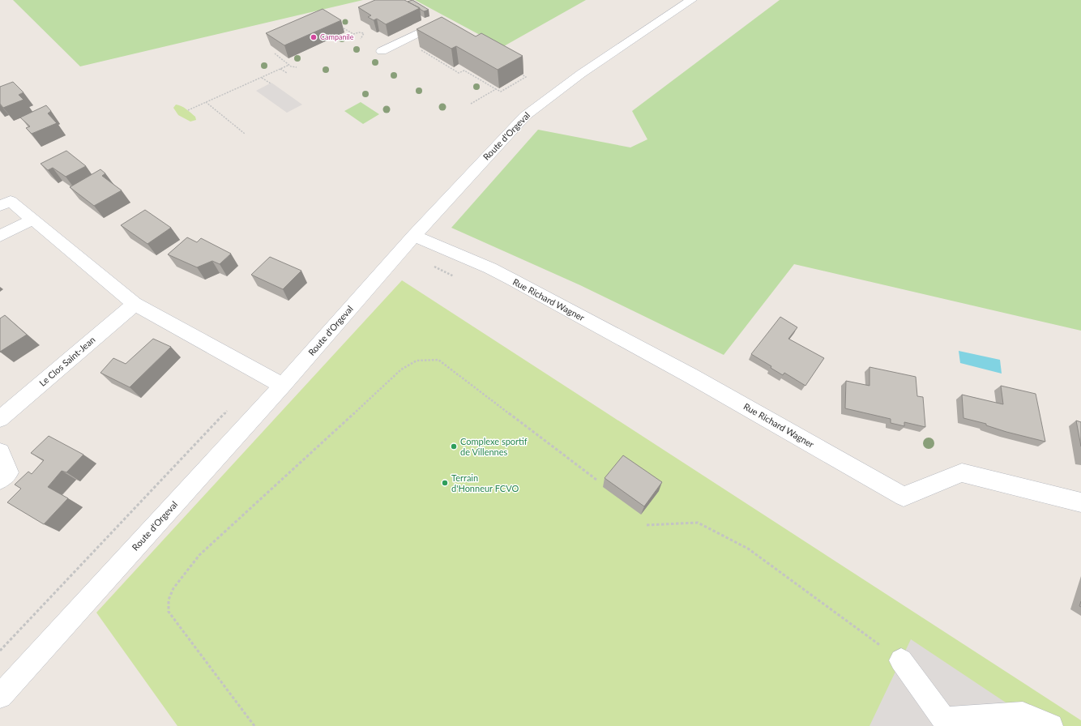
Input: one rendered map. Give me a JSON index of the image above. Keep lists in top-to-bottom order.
{
  "streets": {
    "street": ["Route d'Orgeval", "Rue Richard Wagner", "Le Clos Saint-Jean"]
  },
  "crossings": [
    ["Route d'Orgeval", "Rue Richard Wagner"]
  ],
  "places": ["Campanile", "Complexe sportif de Villennes", "Terrain d'Honneur FCVO"]
}
